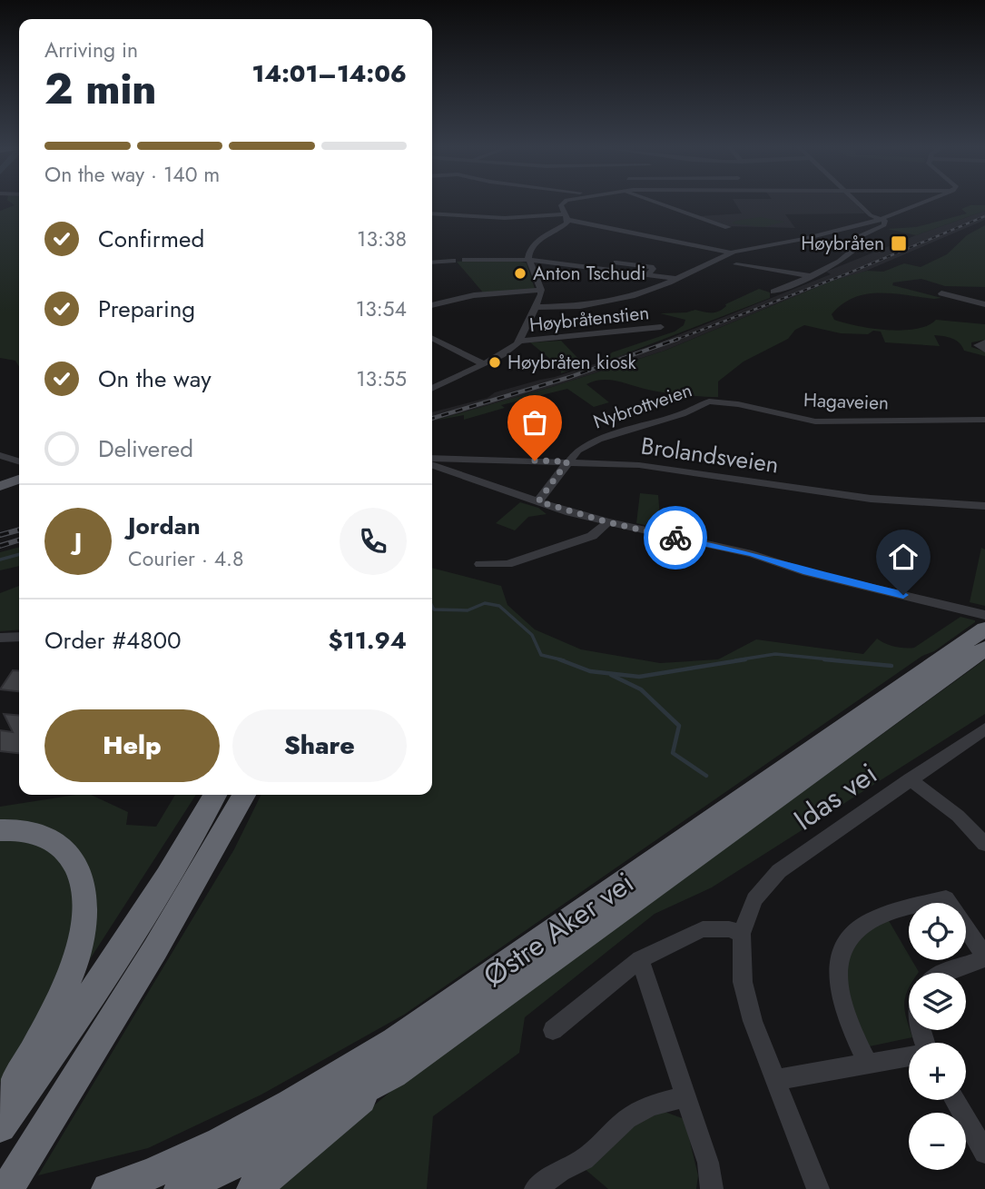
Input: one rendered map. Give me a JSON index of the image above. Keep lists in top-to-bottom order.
{
  "streets": {
    "highway": ["Østre Aker vei"],
    "street": [
      "Høybråtenstien",
      "Hagaveien",
      "Nybrottveien",
      "Brolandsveien",
      "Idas vei"
    ]
  },
  "crossings": [
    ["Hagaveien", "Nybrottveien"],
    ["Nybrottveien", "Brolandsveien"]
  ],
  "places": {
    "transit": ["Høybråten"],
    "other": ["Anton Tschudi", "Høybråten kiosk"]
  },
  "page": {
    "heading": ["2 min", "Arriving in", "14:01–14:06"],
    "panel": [
      "Jordan",
      "Courier · 4.8",
      "Order #4800",
      "$11.94"
    ],
    "bar": "On the way · 140 m",
    "list": [
      ["Confirmed", "13:38"],
      ["Preparing", "13:54"],
      ["On the way", "13:55"],
      "Delivered"
    ],
    "round": "J",
    "buttons": ["Help", "Share"],
    "map_buttons": ["+", "−"]
  }
}
